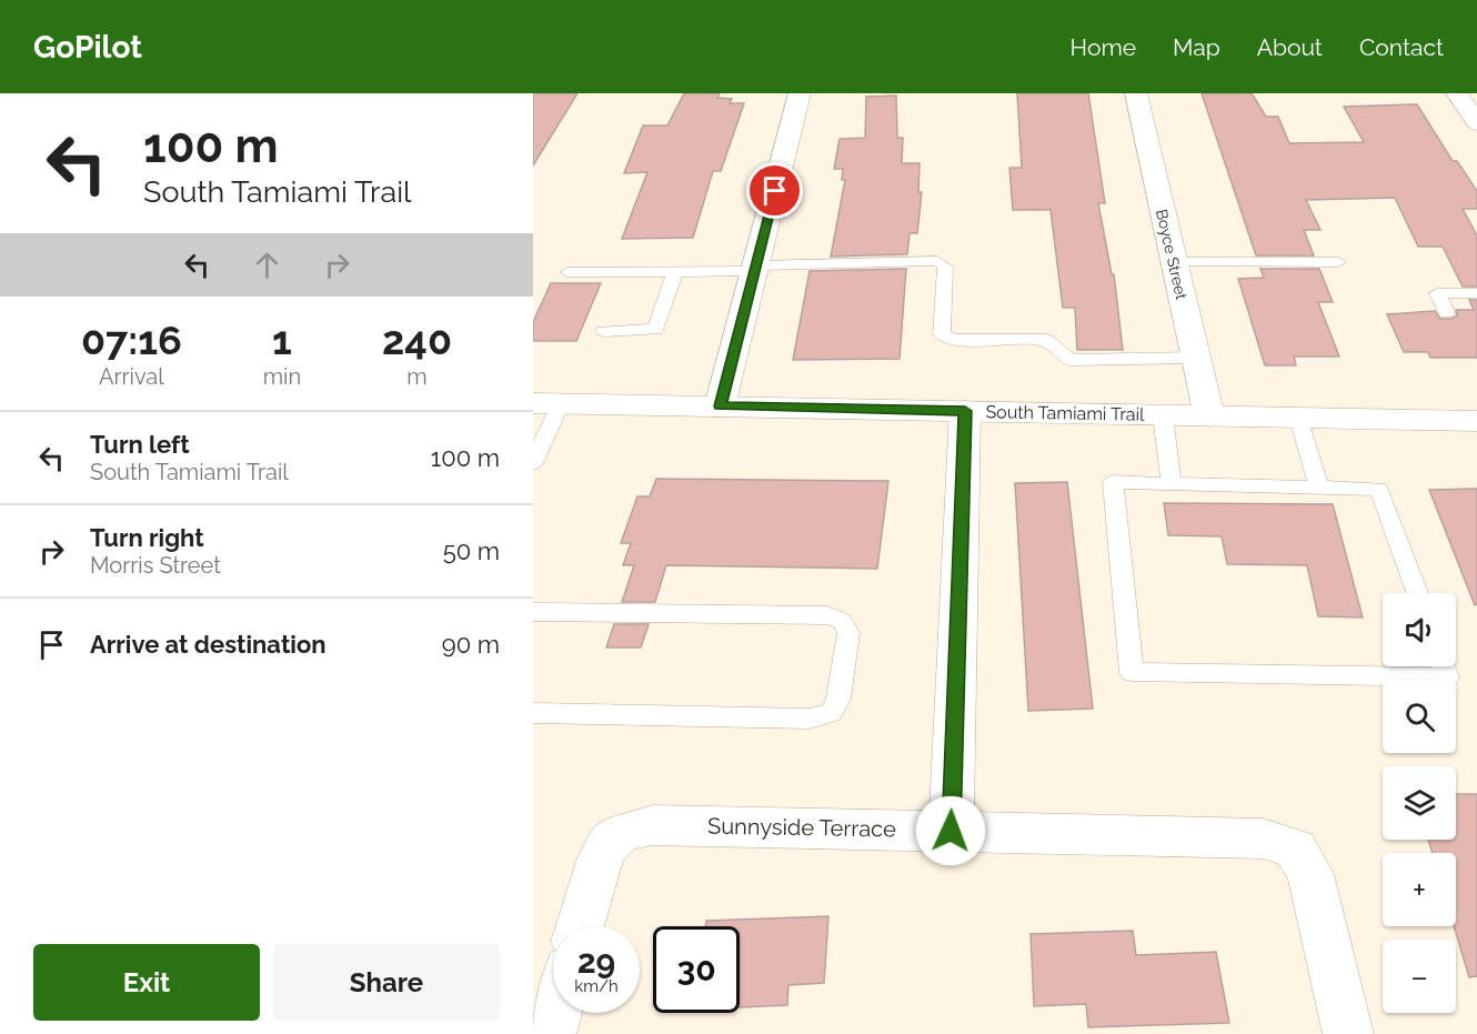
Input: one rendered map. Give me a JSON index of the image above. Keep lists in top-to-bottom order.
{
  "streets": {
    "street": ["Boyce Street", "South Tamiami Trail", "Sunnyside Terrace"]
  },
  "crossings": [
    ["Boyce Street", "South Tamiami Trail"]
  ],
  "page": {
    "header": "GoPilot",
    "nav": [
      "Home",
      "Map",
      "About",
      "Contact"
    ],
    "turn": ["100 m", "South Tamiami Trail"],
    "eta": [
      "07:16",
      "Arrival",
      "1",
      "min",
      "240",
      "m"
    ],
    "list": [
      {
        "name": "Turn left",
        "note": "South Tamiami Trail",
        "value": "100 m"
      },
      {
        "name": "Turn right",
        "note": "Morris Street",
        "value": "50 m"
      },
      {
        "name": "Arrive at destination",
        "value": "90 m"
      }
    ],
    "map_buttons": ["+", "−"],
    "speed": "29 km/h",
    "limit": "30",
    "buttons": ["Exit", "Share"]
  }
}
